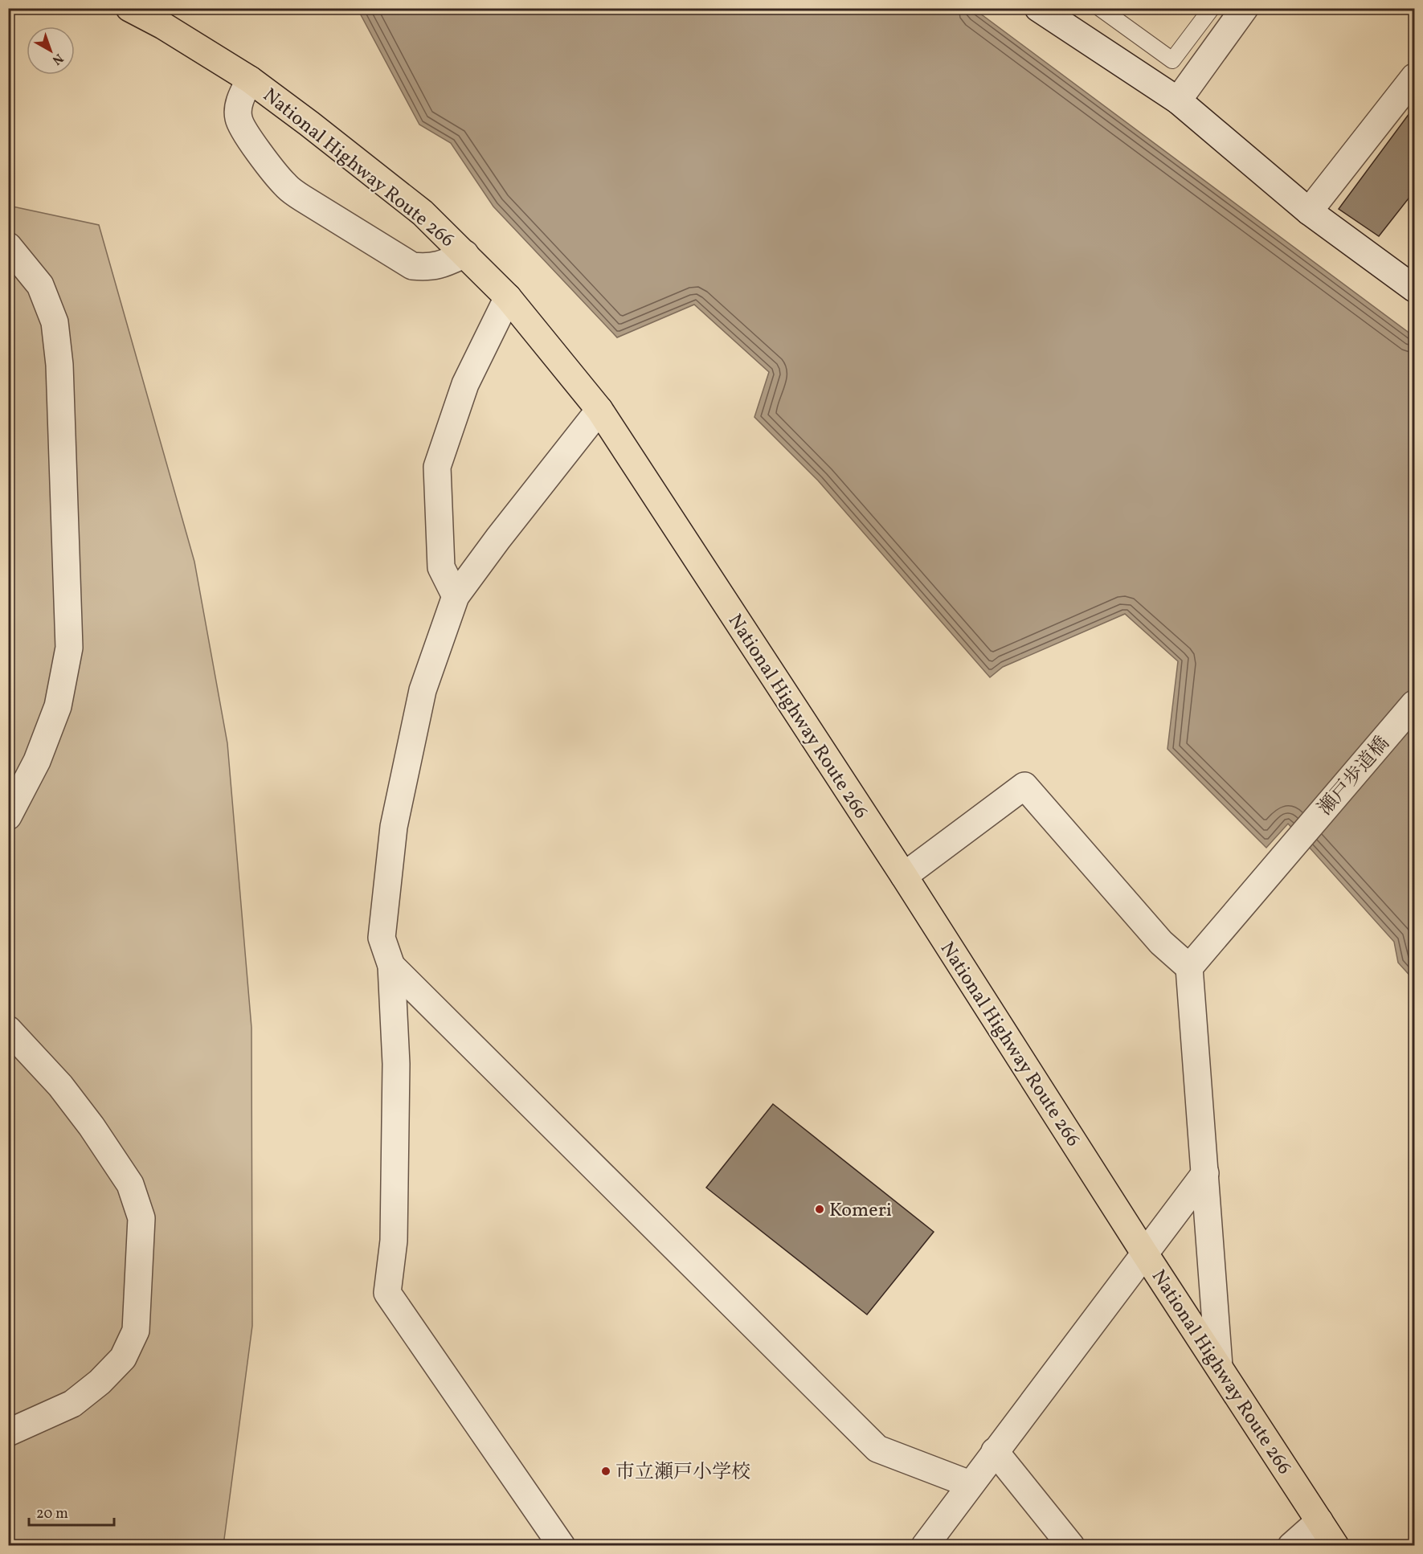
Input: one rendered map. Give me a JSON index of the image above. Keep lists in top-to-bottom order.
{
  "streets": {
    "highway": ["National Highway Route 266"],
    "street": ["瀬戸歩道橋"]
  },
  "places": ["Komeri", "市立瀬戸小学校"],
  "scale_bar": "20 m",
  "north": "bottom right"
}
